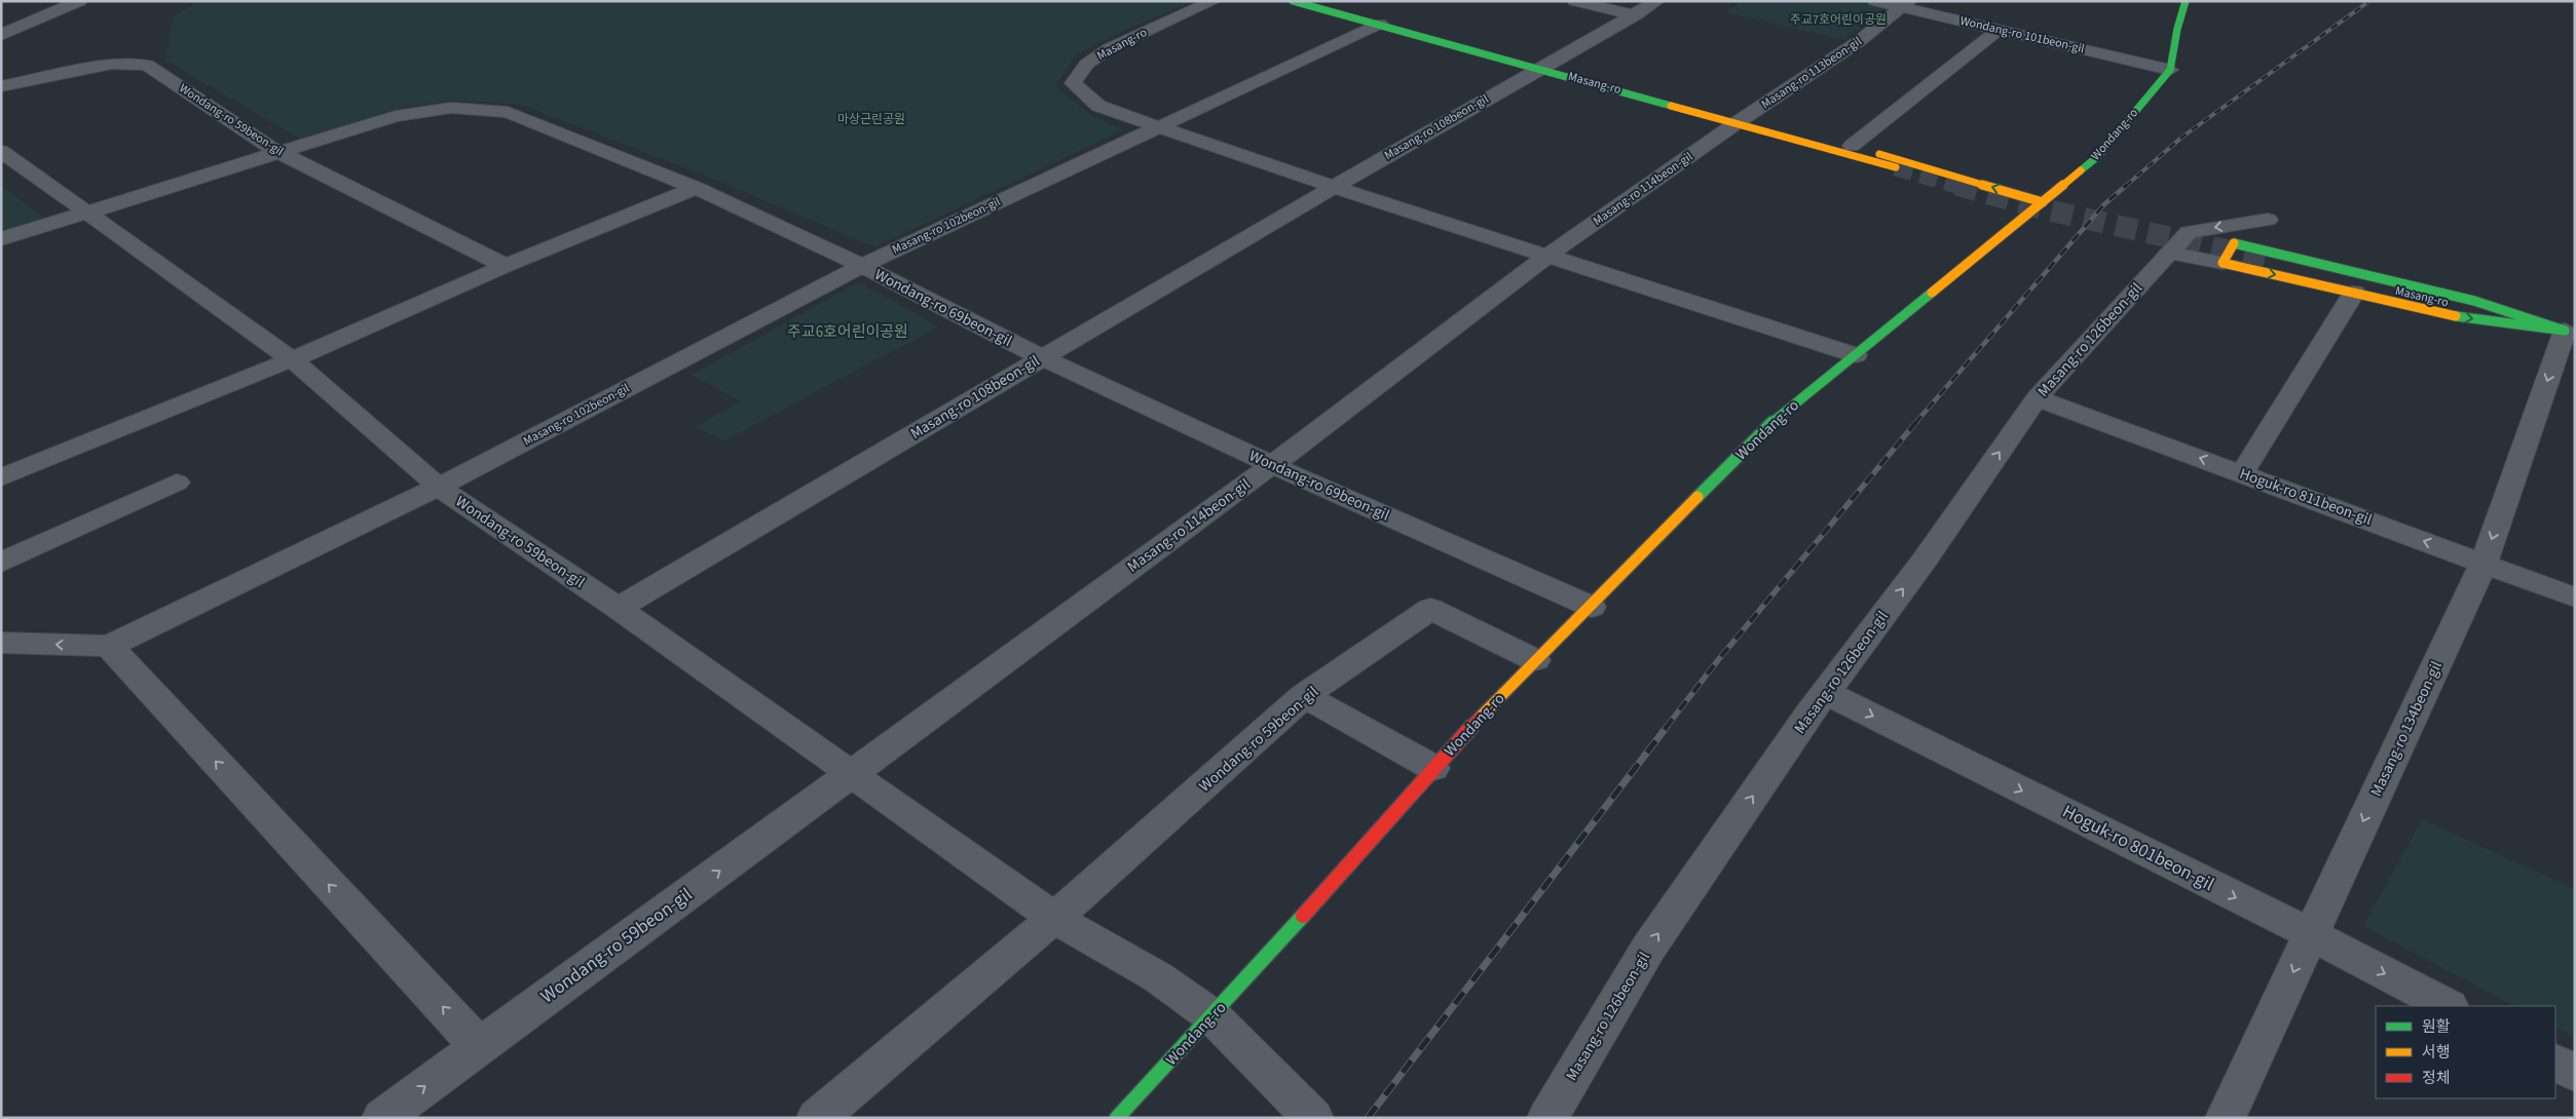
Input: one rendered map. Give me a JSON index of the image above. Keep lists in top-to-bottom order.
{
  "streets": {
    "street": [
      "Wondang-ro 101beon-gil",
      "Masang-ro",
      "Masang-ro 113beon-gil",
      "Wondang-ro 59beon-gil",
      "Masang-ro 108beon-gil",
      "Wondang-ro",
      "Masang-ro 114beon-gil",
      "Masang-ro 102beon-gil",
      "Wondang-ro 69beon-gil",
      "Masang-ro 126beon-gil",
      "Hoguk-ro 811beon-gil",
      "Masang-ro 134beon-gil",
      "Hoguk-ro 801beon-gil"
    ]
  },
  "crossings": [
    ["Wondang-ro 101beon-gil", "Masang-ro 113beon-gil"],
    ["Wondang-ro 101beon-gil", "Wondang-ro"],
    ["Masang-ro", "Masang-ro 113beon-gil"],
    ["Masang-ro", "Masang-ro 108beon-gil"],
    ["Masang-ro", "Masang-ro 114beon-gil"],
    ["Masang-ro", "Masang-ro 102beon-gil"],
    ["Masang-ro", "Masang-ro 134beon-gil"],
    ["Masang-ro 113beon-gil", "Masang-ro 114beon-gil"],
    ["Wondang-ro 59beon-gil", "Masang-ro 108beon-gil"],
    ["Wondang-ro 59beon-gil", "Wondang-ro"],
    ["Wondang-ro 59beon-gil", "Masang-ro 114beon-gil"],
    ["Wondang-ro 59beon-gil", "Masang-ro 102beon-gil"],
    ["Wondang-ro 59beon-gil", "Wondang-ro 69beon-gil"],
    ["Masang-ro 108beon-gil", "Wondang-ro 69beon-gil"],
    ["Wondang-ro", "Wondang-ro 69beon-gil"],
    ["Masang-ro 114beon-gil", "Wondang-ro 69beon-gil"],
    ["Masang-ro 102beon-gil", "Wondang-ro 69beon-gil"],
    ["Masang-ro 126beon-gil", "Hoguk-ro 811beon-gil"],
    ["Masang-ro 126beon-gil", "Hoguk-ro 801beon-gil"],
    ["Hoguk-ro 811beon-gil", "Masang-ro 134beon-gil"],
    ["Masang-ro 134beon-gil", "Hoguk-ro 801beon-gil"]
  ],
  "one_way": ["Masang-ro 126beon-gil", "Masang-ro 134beon-gil", "Hoguk-ro 801beon-gil"],
  "parks": ["주교7호어린이공원", "마상근린공원", "주교6호어린이공원"],
  "legend": ["원활", "서행", "정체"]
}
